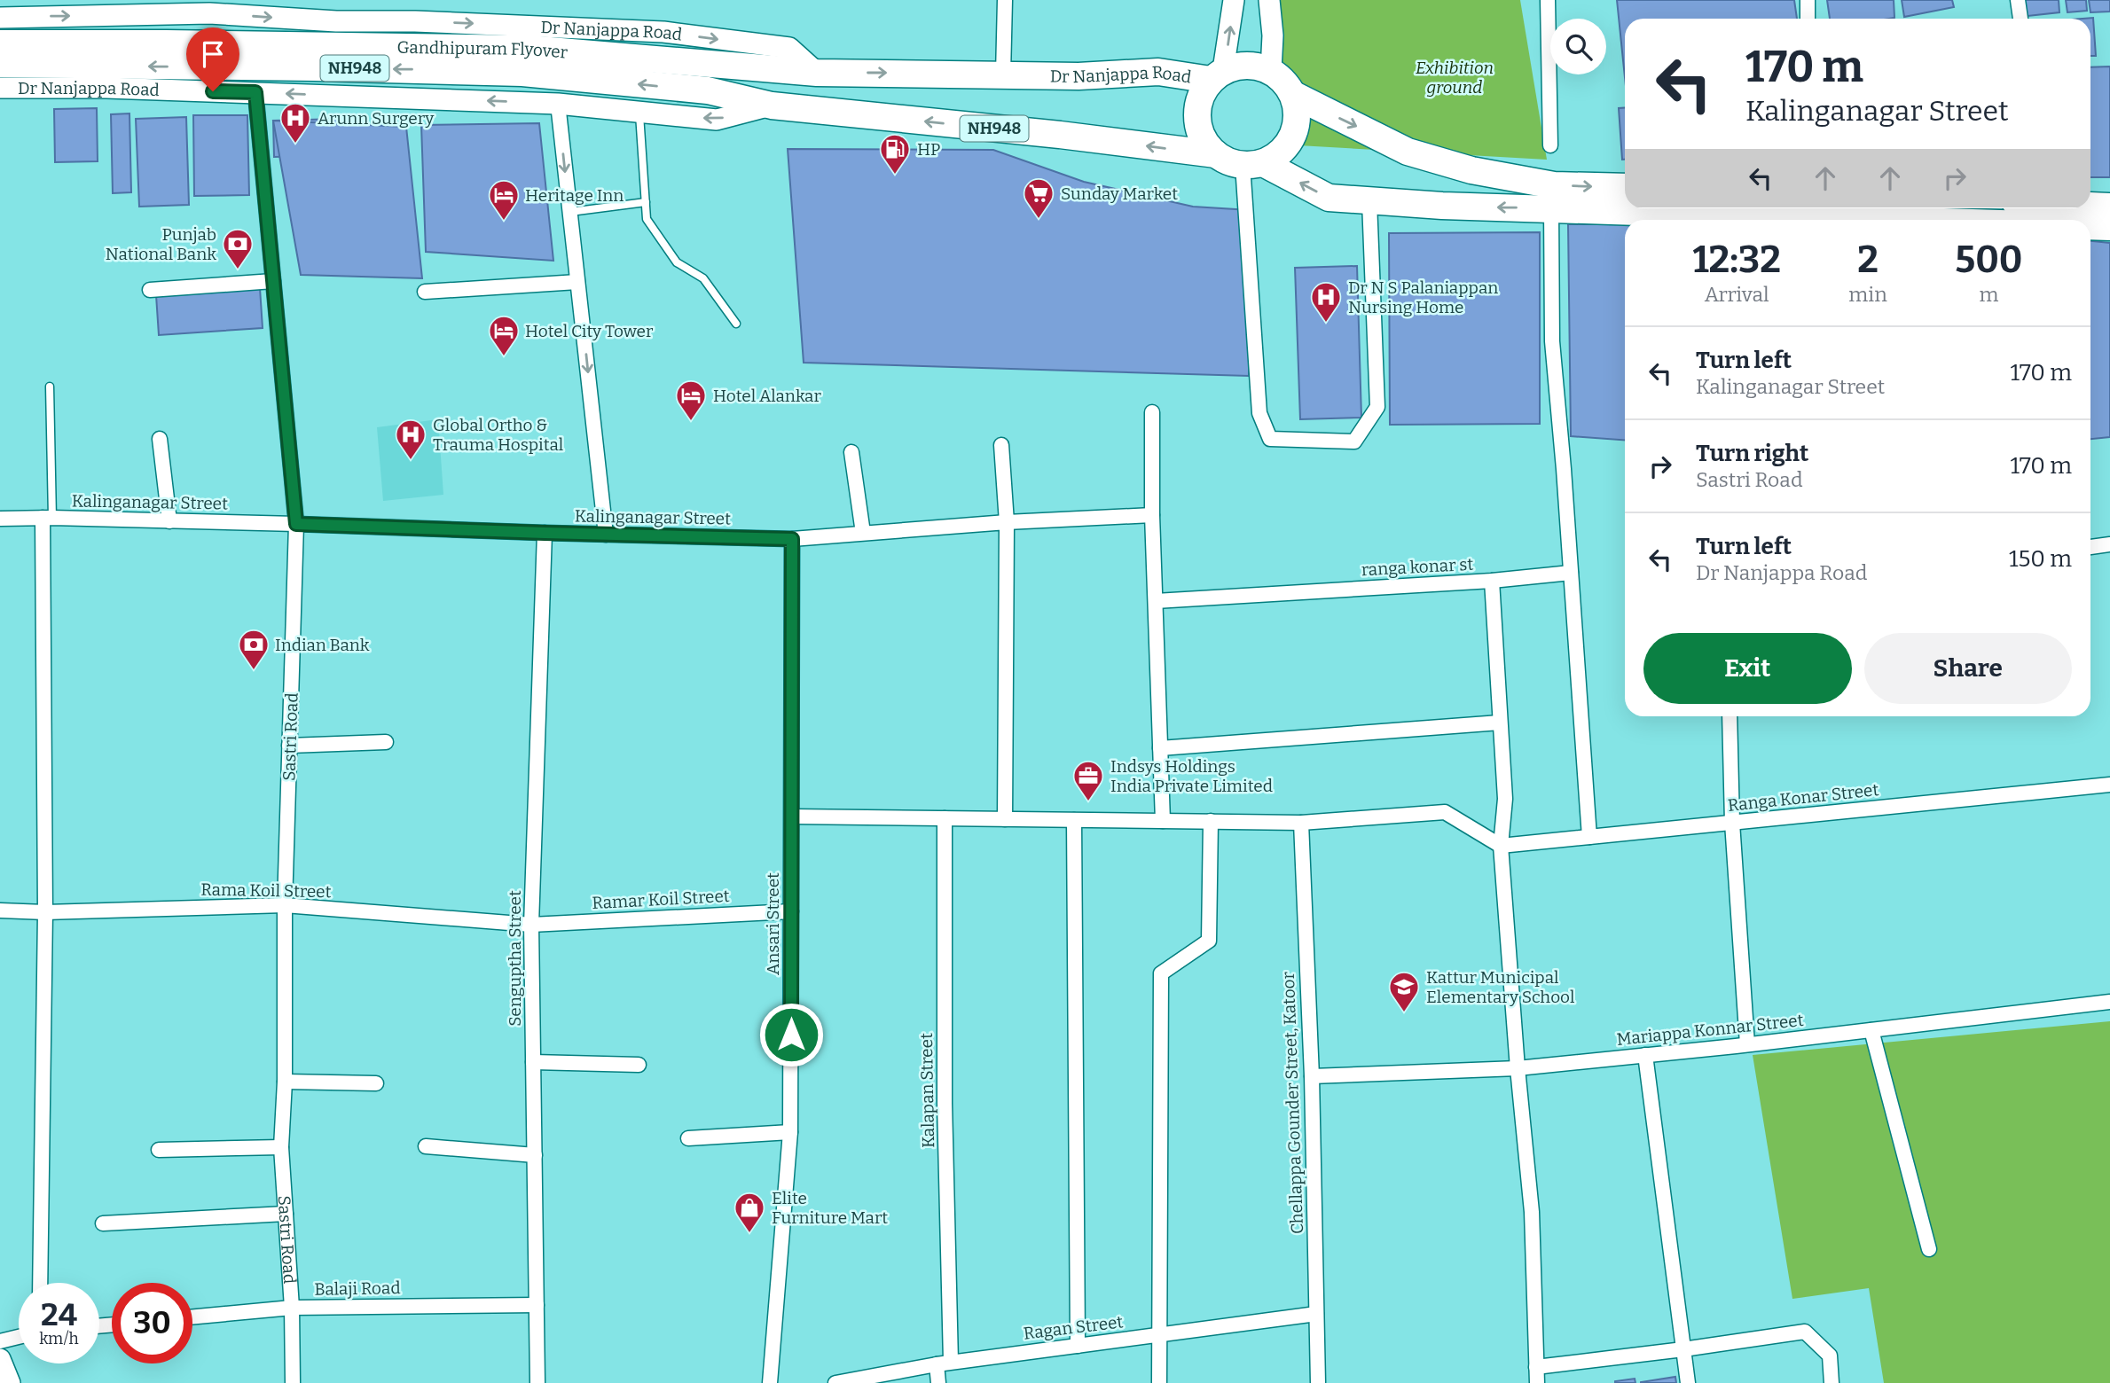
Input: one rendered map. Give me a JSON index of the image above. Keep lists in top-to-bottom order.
{
  "streets": {
    "highway": ["Dr Nanjappa Road", "Gandhipuram Flyover", "NH948"],
    "street": [
      "Kalinganagar Street",
      "ranga konar st",
      "Sastri Road",
      "Ranga Konar Street",
      "Rama Koil Street",
      "Ramar Koil Street",
      "Ansari Street",
      "Senguptha Street",
      "Mariappa Konnar Street",
      "Kalapan Street",
      "Chellappa Gounder Street, Katoor",
      "Balaji Road",
      "Ragan Street"
    ]
  },
  "crossings": [
    ["Dr Nanjappa Road", "Gandhipuram Flyover"],
    ["Dr Nanjappa Road", "NH948"],
    ["Dr Nanjappa Road", "Sastri Road"],
    ["Kalinganagar Street", "Sastri Road"],
    ["Kalinganagar Street", "Ansari Street"],
    ["Kalinganagar Street", "Senguptha Street"],
    ["ranga konar st", "Ranga Konar Street"],
    ["ranga konar st", "Mariappa Konnar Street"],
    ["Sastri Road", "Rama Koil Street"],
    ["Sastri Road", "Balaji Road"],
    ["Rama Koil Street", "Ramar Koil Street"],
    ["Rama Koil Street", "Senguptha Street"],
    ["Ramar Koil Street", "Ansari Street"],
    ["Ramar Koil Street", "Senguptha Street"],
    ["Senguptha Street", "Balaji Road"],
    ["Mariappa Konnar Street", "Chellappa Gounder Street, Katoor"],
    ["Kalapan Street", "Ragan Street"],
    ["Chellappa Gounder Street, Katoor", "Ragan Street"]
  ],
  "parks": ["Exhibition ground"],
  "places": {
    "hospital": ["Arunn Surgery", "Dr N S Palaniappan Nursing Home", "Global Ortho & Trauma Hospital"],
    "fuel station": ["HP"],
    "supermarket": ["Sunday Market"],
    "hotel": ["Heritage Inn", "Hotel City Tower", "Hotel Alankar"],
    "bank": ["Punjab National Bank", "Indian Bank"],
    "office": ["Indsys Holdings India Private Limited"],
    "school or university": ["Kattur Municipal Elementary School"],
    "shop": ["Elite Furniture Mart"]
  },
  "page": {
    "turn": ["170 m", "Kalinganagar Street"],
    "eta": [
      "12:32",
      "Arrival",
      "2",
      "min",
      "500",
      "m"
    ],
    "list": [
      {
        "name": "Turn left",
        "note": "Kalinganagar Street",
        "value": "170 m"
      },
      {
        "name": "Turn right",
        "note": "Sastri Road",
        "value": "170 m"
      },
      {
        "name": "Turn left",
        "note": "Dr Nanjappa Road",
        "value": "150 m"
      }
    ],
    "buttons": ["Exit", "Share"],
    "speed": "24 km/h",
    "limit": "30"
  }
}
